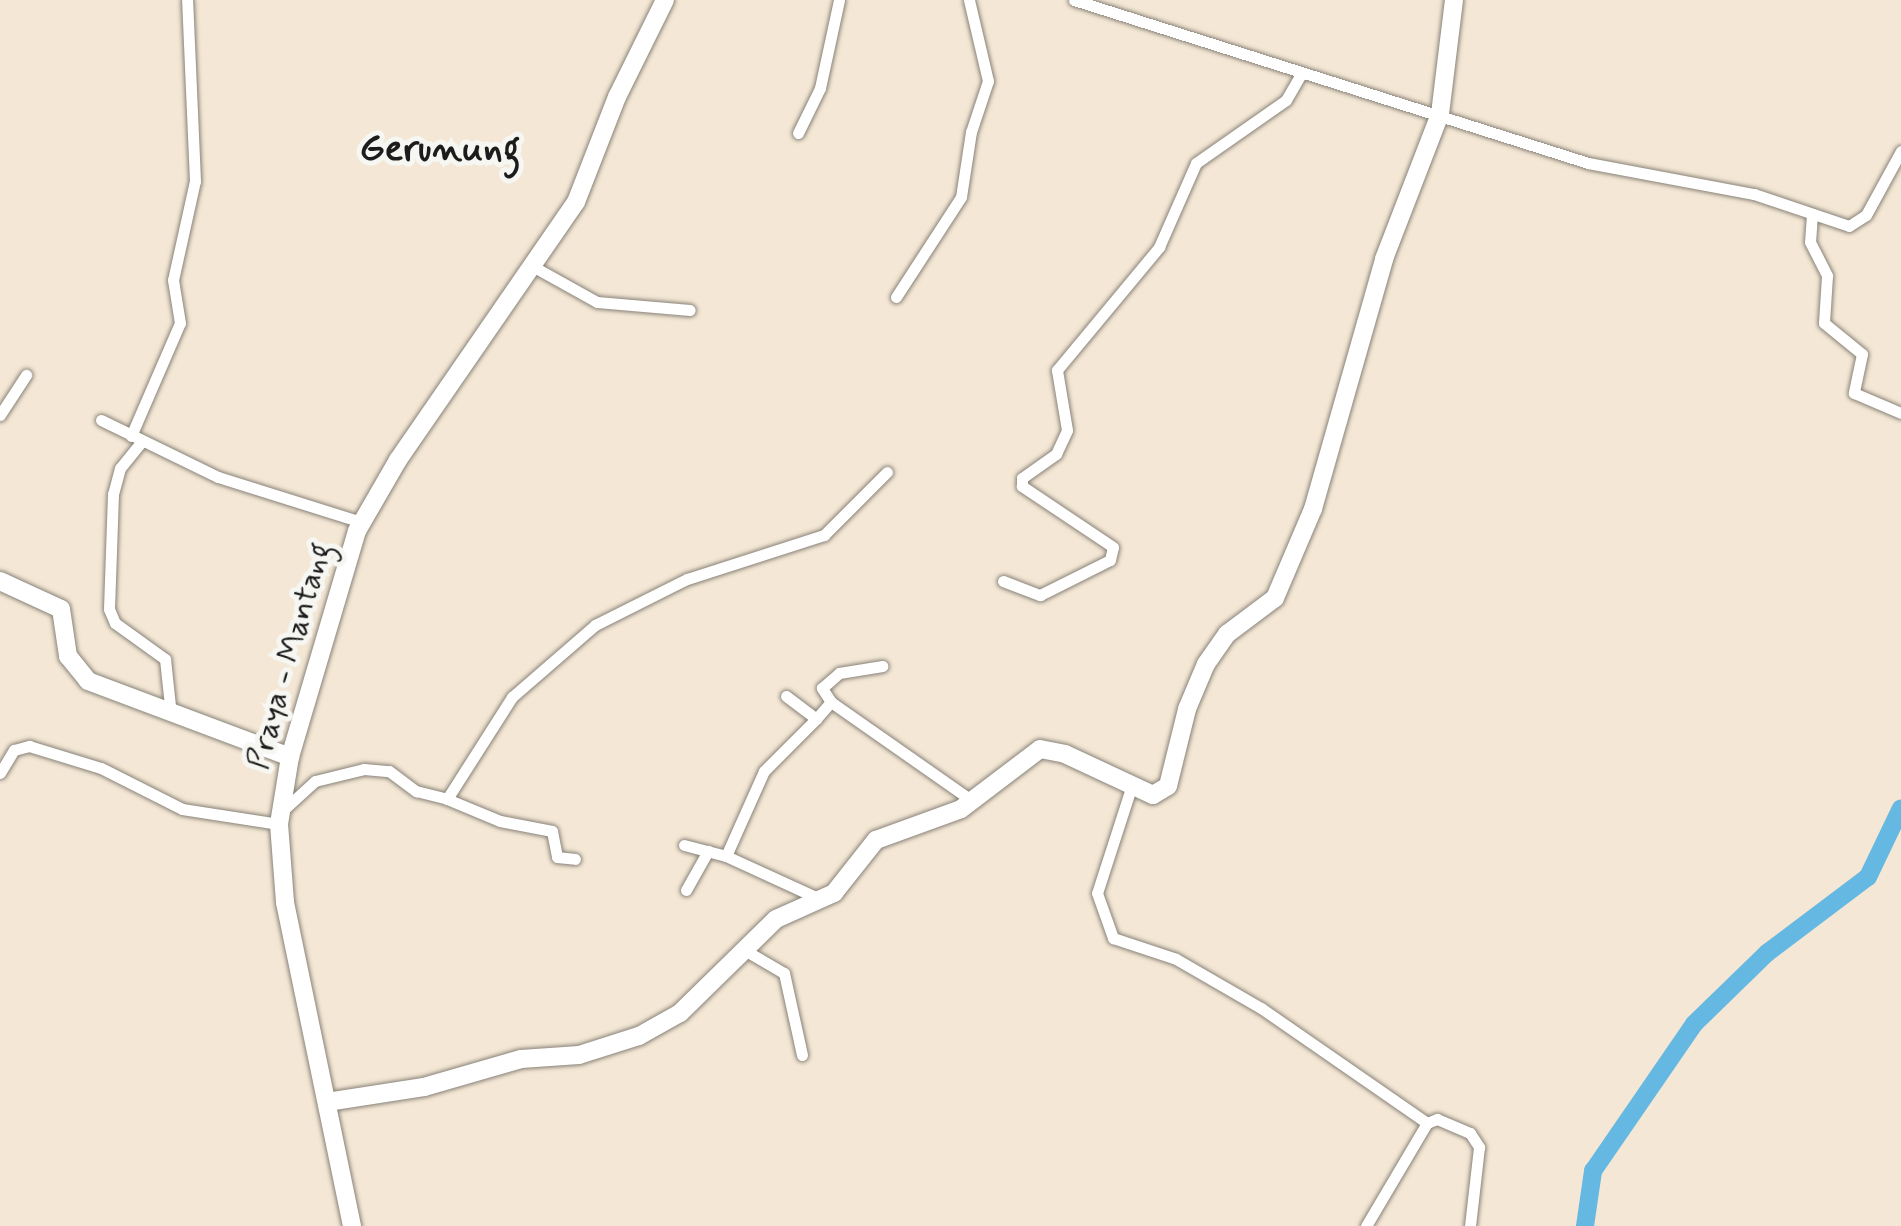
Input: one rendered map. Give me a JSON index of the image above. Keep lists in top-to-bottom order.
{
  "streets": {
    "street": ["Praya - Mantang"]
  },
  "districts": ["Gerunung"]
}
